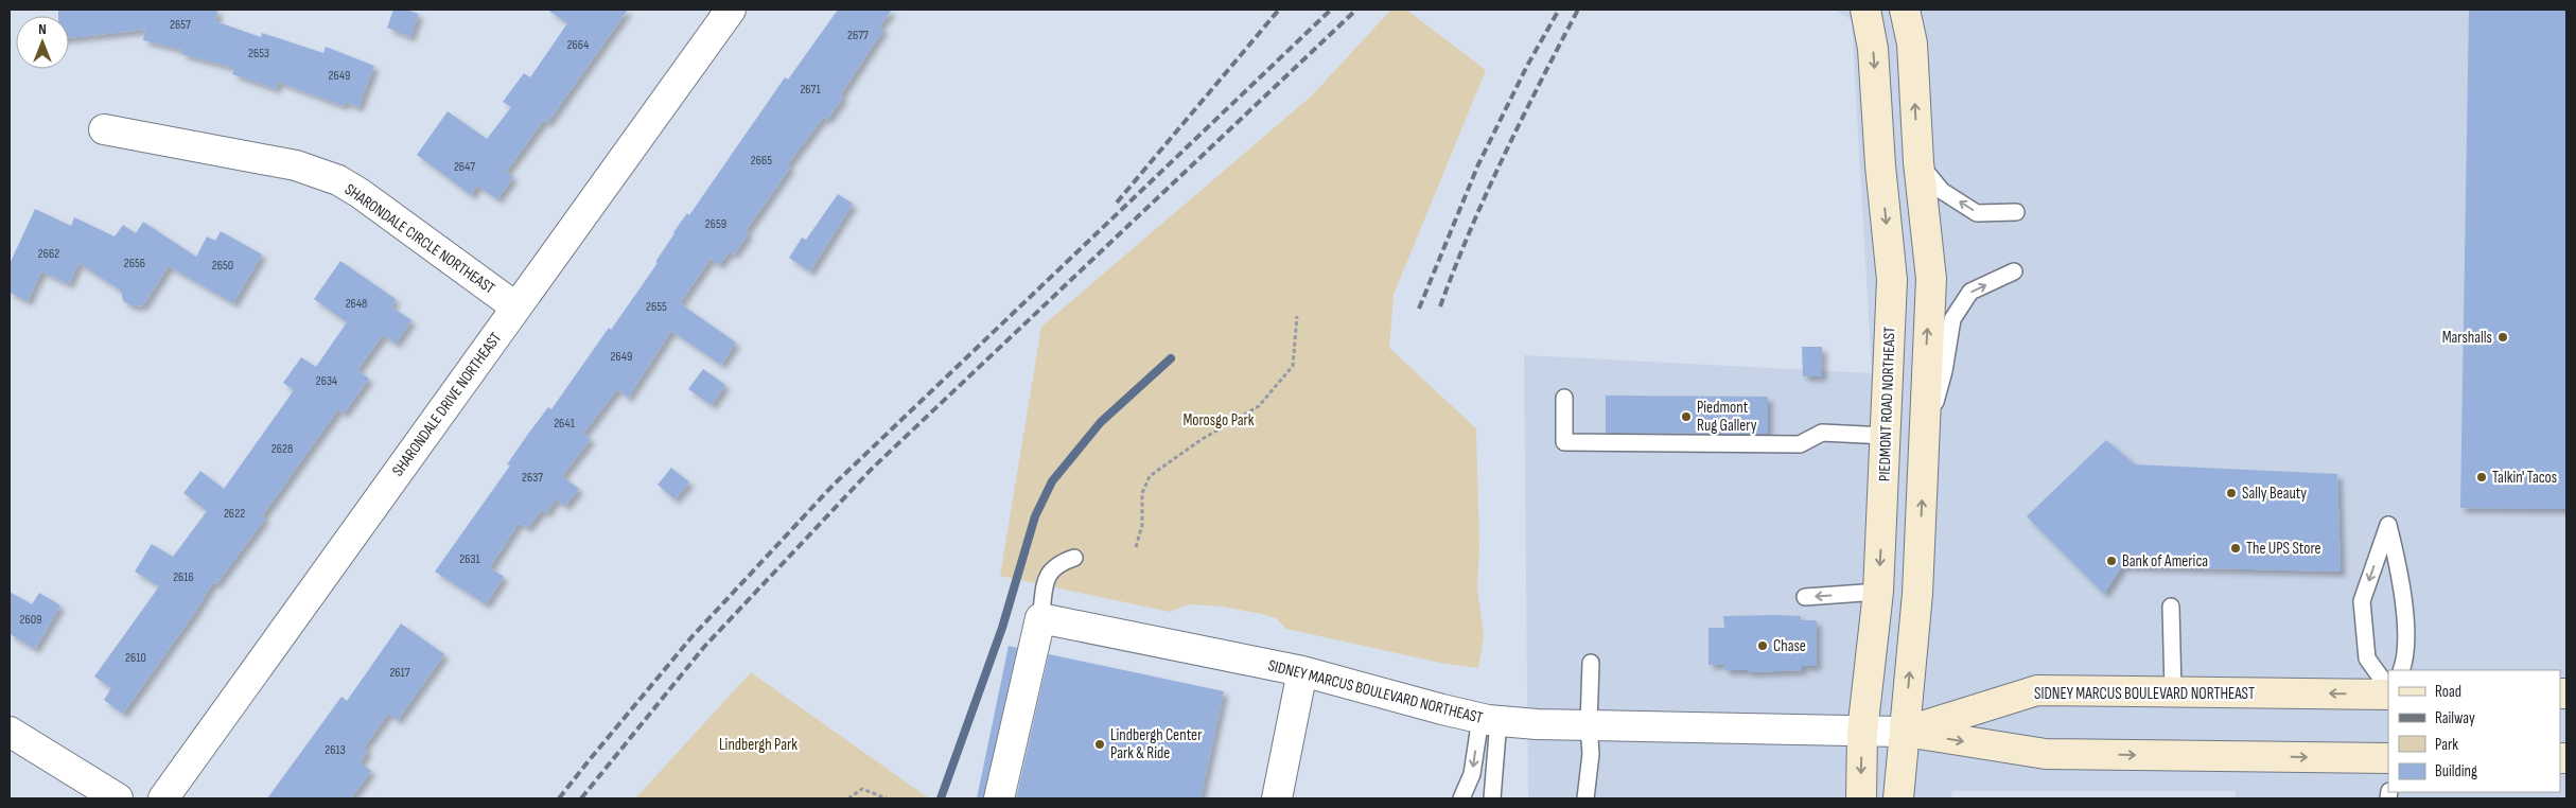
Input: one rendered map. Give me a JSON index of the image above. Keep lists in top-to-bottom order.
{
  "streets": {
    "main road": ["PIEDMONT ROAD NORTHEAST", "SIDNEY MARCUS BOULEVARD NORTHEAST"],
    "street": ["SHARONDALE CIRCLE NORTHEAST", "SHARONDALE DRIVE NORTHEAST"]
  },
  "crossings": [
    ["SHARONDALE CIRCLE NORTHEAST", "SHARONDALE DRIVE NORTHEAST"],
    ["PIEDMONT ROAD NORTHEAST", "SIDNEY MARCUS BOULEVARD NORTHEAST"]
  ],
  "parks": ["Morosgo Park", "Lindbergh Park"],
  "places": [
    "Marshalls",
    "Piedmont Rug Gallery",
    "Talkin' Tacos",
    "Sally Beauty",
    "The UPS Store",
    "Bank of America",
    "Chase",
    "Lindbergh Center Park & Ride"
  ],
  "house_numbers": [
    "2657",
    "2677",
    "2664",
    "2653",
    "2649",
    "2671",
    "2665",
    "2647",
    "2659",
    "2662",
    "2656",
    "2650",
    "2648",
    "2655",
    "2649",
    "2634",
    "2641",
    "2628",
    "2637",
    "2622",
    "2631",
    "2616",
    "2609",
    "2610",
    "2617",
    "2613"
  ],
  "legend": [
    "Road",
    "Railway",
    "Park",
    "Building"
  ],
  "north": "top"
}
